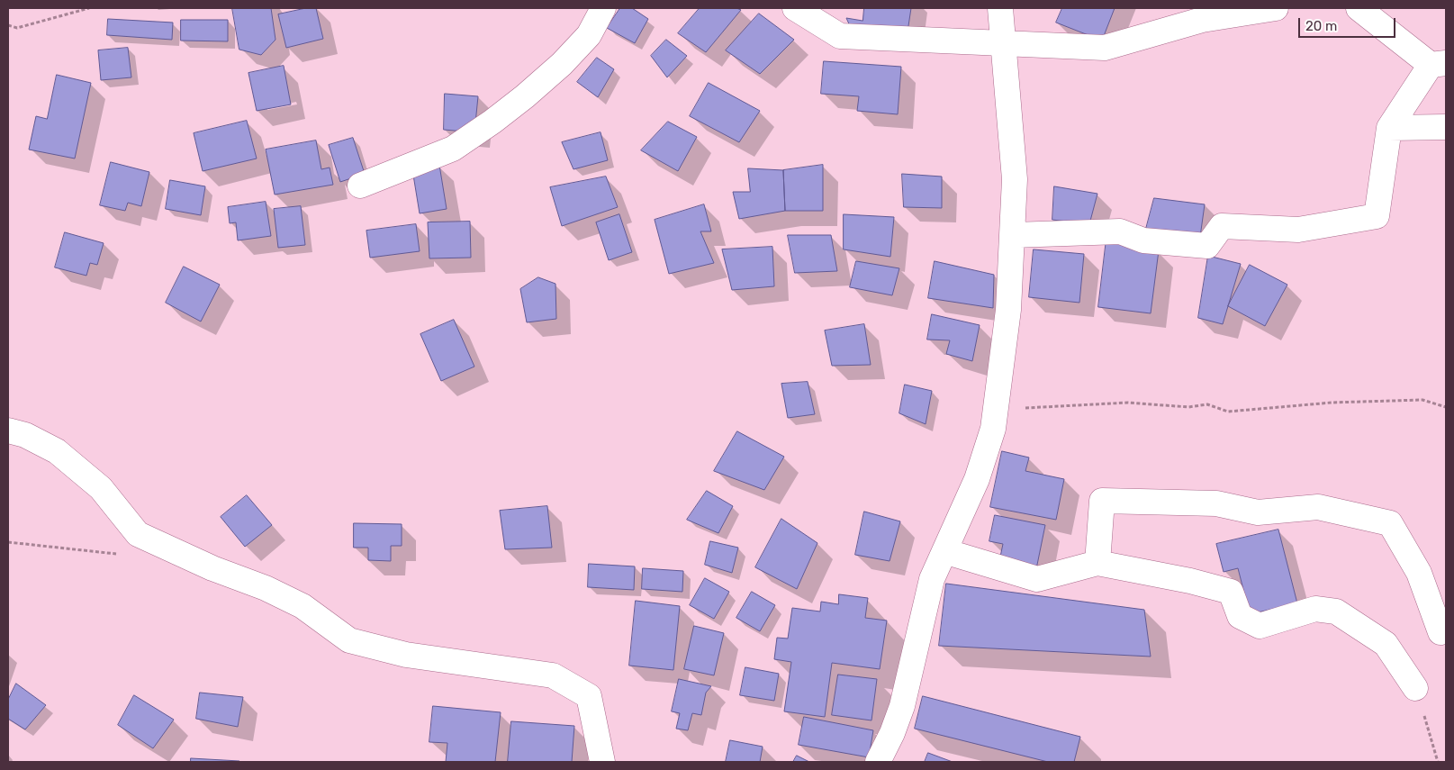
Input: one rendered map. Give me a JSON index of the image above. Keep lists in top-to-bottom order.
{
  "scale_bar": "20 m"
}
